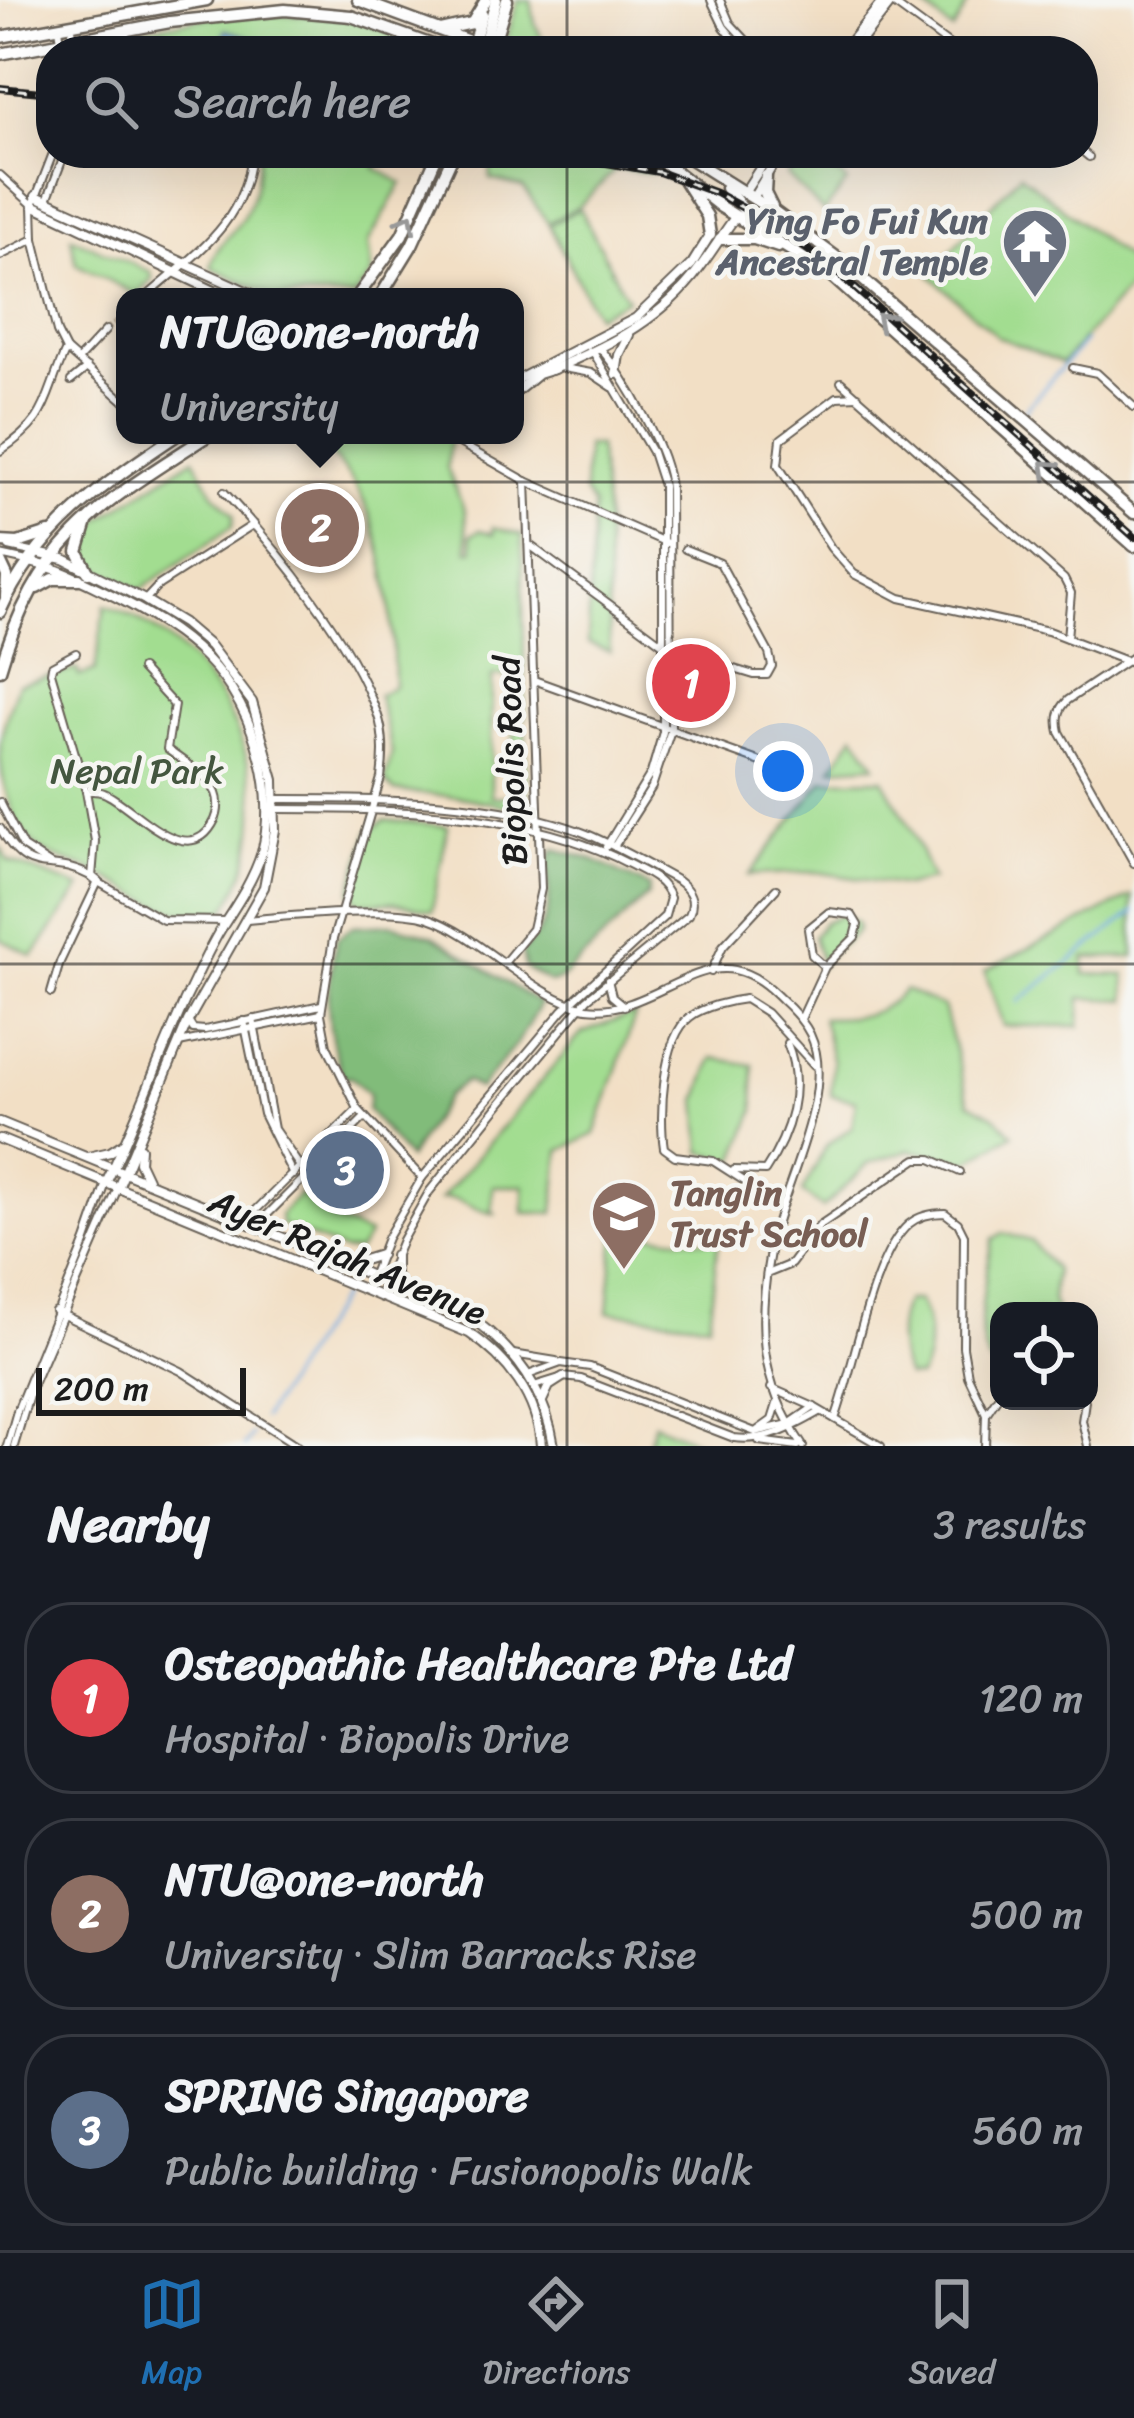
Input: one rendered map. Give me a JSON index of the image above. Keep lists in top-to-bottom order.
{
  "streets": {
    "street": ["Biopolis Road", "Ayer Rajah Avenue"]
  },
  "parks": ["Nepal Park"],
  "places": {
    "temple": ["Ying Fo Fui Kun Ancestral Temple"],
    "school or university": ["Tanglin Trust School"]
  },
  "scale_bar": "200 m",
  "page": {
    "search": "Search here",
    "popup": ["NTU@one-north", "University"],
    "pins": ["2", "1", "3"],
    "scale": "200 m",
    "heading": ["Nearby", "3 results"],
    "list": [
      {
        "mark": "1",
        "name": "Osteopathic Healthcare Pte Ltd",
        "note": "Hospital · Biopolis Drive",
        "value": "120 m"
      },
      {
        "mark": "2",
        "name": "NTU@one-north",
        "note": "University · Slim Barracks Rise",
        "value": "500 m"
      },
      {
        "mark": "3",
        "name": "SPRING Singapore",
        "note": "Public building · Fusionopolis Walk",
        "value": "560 m"
      }
    ],
    "nav": ["Map", "Directions", "Saved"]
  }
}
